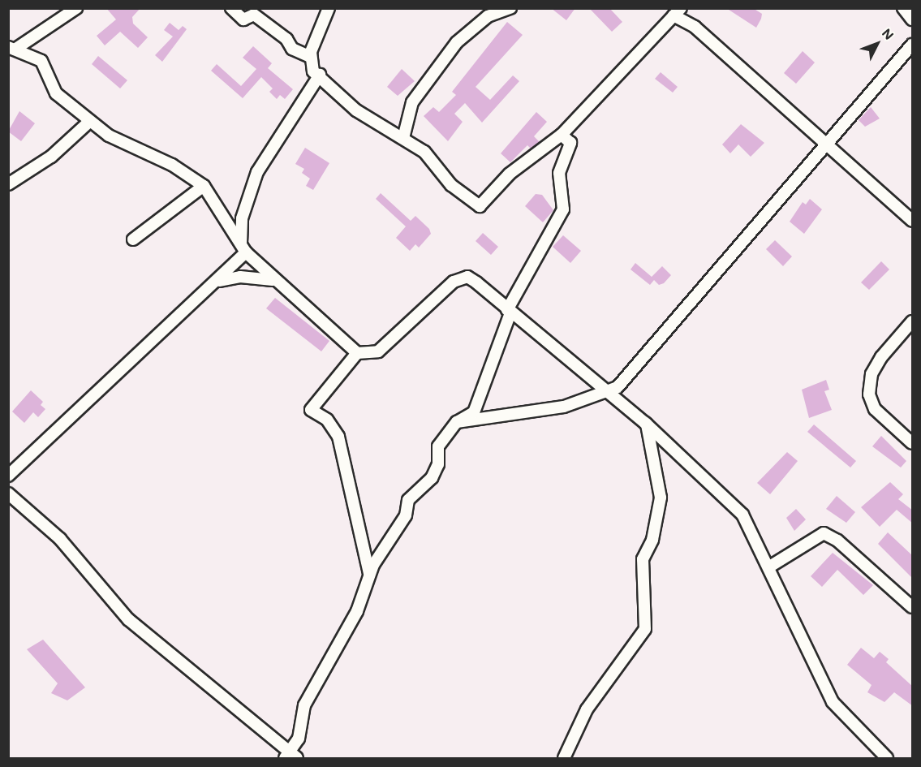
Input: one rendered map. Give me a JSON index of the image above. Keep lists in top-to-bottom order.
{
  "north": "top right"
}
